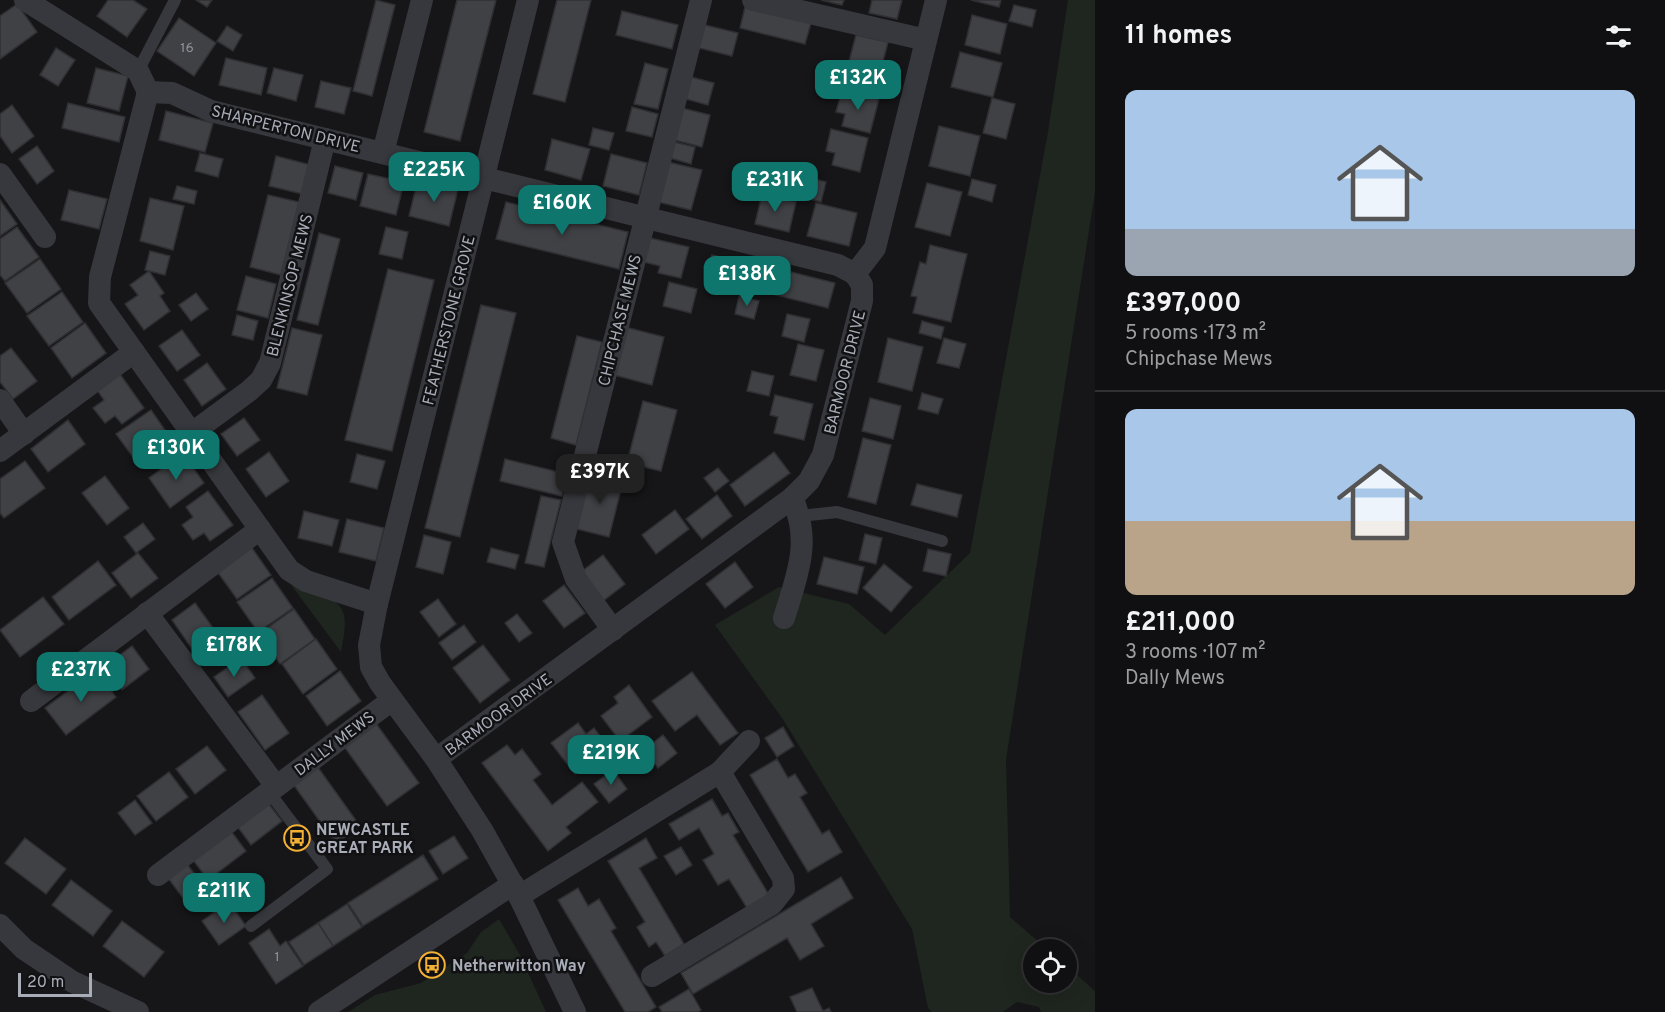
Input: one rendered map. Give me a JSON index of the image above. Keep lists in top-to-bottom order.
{
  "streets": {
    "street": [
      "SHARPERTON DRIVE",
      "BLENKINSOP MEWS",
      "FEATHERSTONE GROVE",
      "CHIPCHASE MEWS",
      "BARMOOR DRIVE",
      "DALLY MEWS"
    ]
  },
  "crossings": [
    ["SHARPERTON DRIVE", "BLENKINSOP MEWS"],
    ["SHARPERTON DRIVE", "FEATHERSTONE GROVE"],
    ["SHARPERTON DRIVE", "CHIPCHASE MEWS"],
    ["SHARPERTON DRIVE", "BARMOOR DRIVE"],
    ["CHIPCHASE MEWS", "BARMOOR DRIVE"]
  ],
  "places": {
    "bus stop": ["NEWCASTLE GREAT PARK", "Netherwitton Way"]
  },
  "house_numbers": ["16", "1"],
  "scale_bar": "20 m",
  "page": {
    "heading": "11 homes",
    "price": [
      "£132K",
      "£225K",
      "£231K",
      "£160K",
      "£138K",
      "£130K",
      "£397K",
      "£178K",
      "£237K",
      "£219K",
      "£211K"
    ],
    "list": [
      {
        "name": "£397,000",
        "note": "5 rooms · 173 m² · Chipchase Mews"
      },
      {
        "name": "£211,000",
        "note": "3 rooms · 107 m² · Dally Mews"
      }
    ],
    "scale": "20 m"
  }
}
